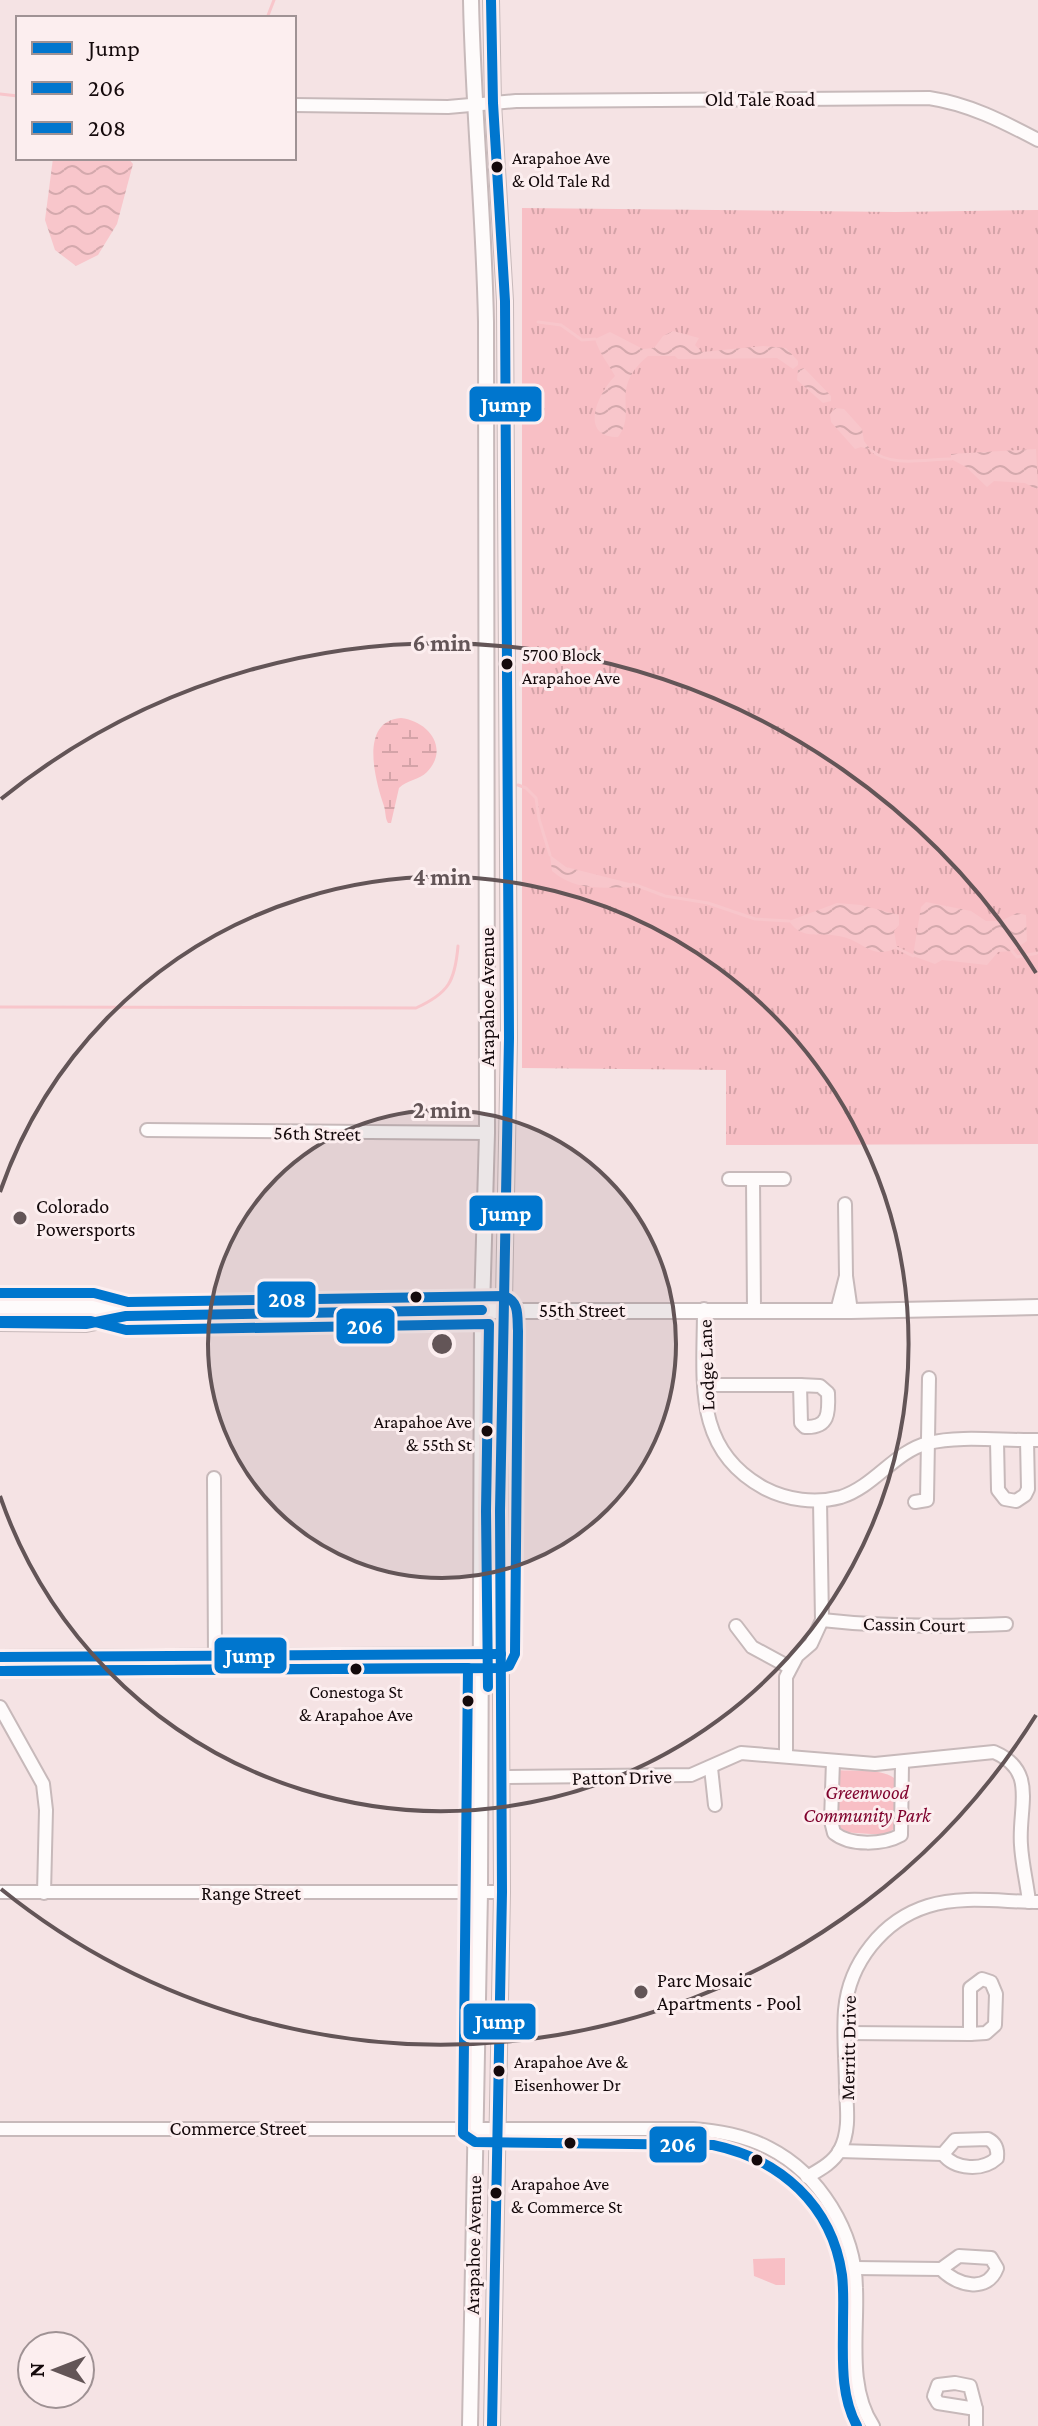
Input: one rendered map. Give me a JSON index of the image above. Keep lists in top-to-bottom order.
{
  "streets": {
    "main road": ["Arapahoe Avenue", "55th Street"],
    "street": [
      "Old Tale Road",
      "56th Street",
      "Lodge Lane",
      "Cassin Court",
      "Patton Drive",
      "Range Street",
      "Merritt Drive",
      "Commerce Street"
    ]
  },
  "crossings": [
    ["Old Tale Road", "Arapahoe Avenue"],
    ["Arapahoe Avenue", "56th Street"],
    ["Arapahoe Avenue", "55th Street"],
    ["Arapahoe Avenue", "Patton Drive"],
    ["Arapahoe Avenue", "Range Street"],
    ["Arapahoe Avenue", "Commerce Street"],
    ["55th Street", "Lodge Lane"],
    ["Patton Drive", "Merritt Drive"]
  ],
  "parks": ["Greenwood Community Park"],
  "places": [
    "Arapahoe Ave & Old Tale Rd",
    "5700 Block Arapahoe Ave",
    "Colorado Powersports",
    "Arapahoe Ave & 55th St",
    "Conestoga St & Arapahoe Ave",
    "Parc Mosaic Apartments - Pool",
    "Arapahoe Ave & Eisenhower Dr",
    "Arapahoe Ave & Commerce St"
  ],
  "lines": ["transit line Jump", "transit line 208", "transit line 206"],
  "legend": ["Jump", "206", "208"],
  "north": "left",
  "rings": ["6 min", "4 min", "2 min"]
}
